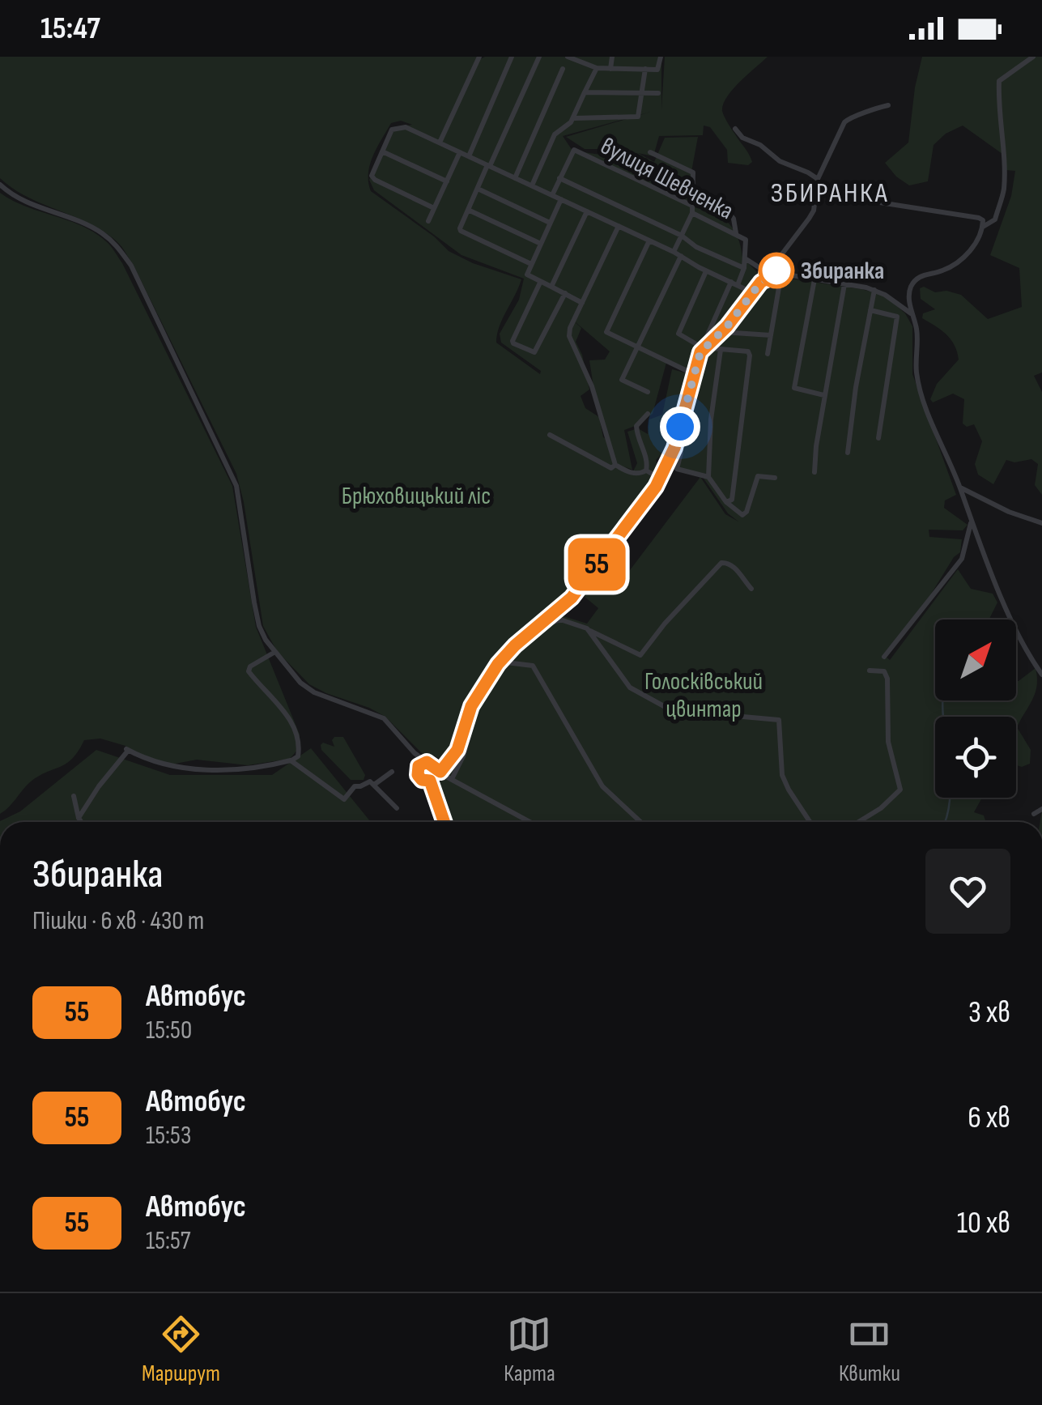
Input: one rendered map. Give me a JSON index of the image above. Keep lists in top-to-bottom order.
{
  "streets": {
    "street": ["вулиця Шевченка"]
  },
  "districts": ["ЗБИРАНКА"],
  "parks": ["Брюховицький ліс", "Голосківський цвинтар"],
  "places": ["Збиранка"],
  "lines": ["bus line 55"],
  "north": "top right",
  "page": {
    "status": "15:47",
    "on_map": "55",
    "heading": ["Збиранка", "Пішки · 6 хв · 430 m"],
    "list": [
      {
        "mark": "55",
        "name": "Автобус",
        "note": "15:50",
        "value": "3 хв"
      },
      {
        "mark": "55",
        "name": "Автобус",
        "note": "15:53",
        "value": "6 хв"
      },
      {
        "mark": "55",
        "name": "Автобус",
        "note": "15:57",
        "value": "10 хв"
      }
    ],
    "tabs": ["Маршрут", "Карта", "Квитки"]
  }
}
